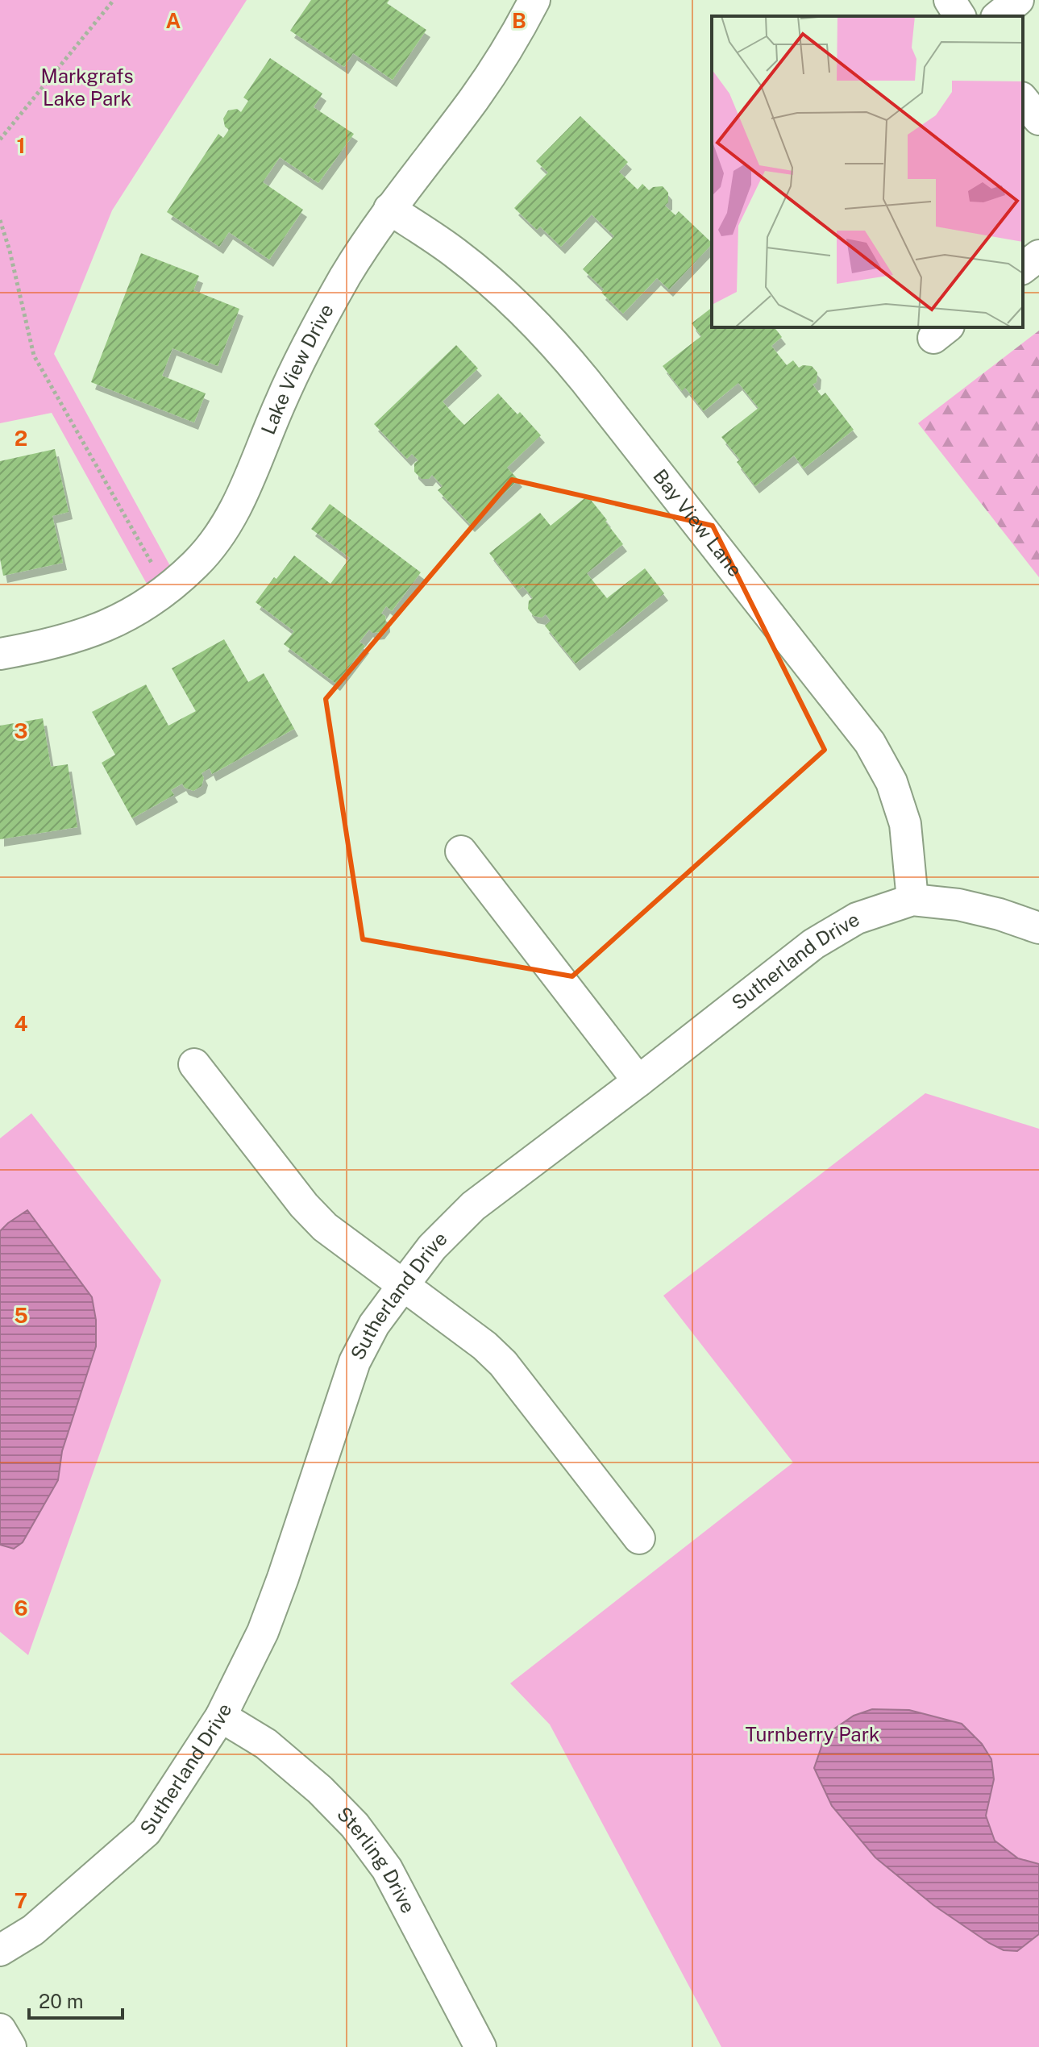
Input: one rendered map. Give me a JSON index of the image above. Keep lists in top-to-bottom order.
{
  "streets": {
    "street": [
      "Lake View Drive",
      "Bay View Lane",
      "Sutherland Drive",
      "Sterling Drive"
    ]
  },
  "crossings": [
    ["Lake View Drive", "Bay View Lane"],
    ["Bay View Lane", "Sutherland Drive"],
    ["Sutherland Drive", "Sterling Drive"]
  ],
  "parks": ["Markgrafs Lake Park", "Turnberry Park"],
  "scale_bar": "20 m",
  "grid": {
    "columns": ["A", "B"],
    "rows": [
      "1",
      "2",
      "3",
      "4",
      "5",
      "6",
      "7"
    ]
  }
}
